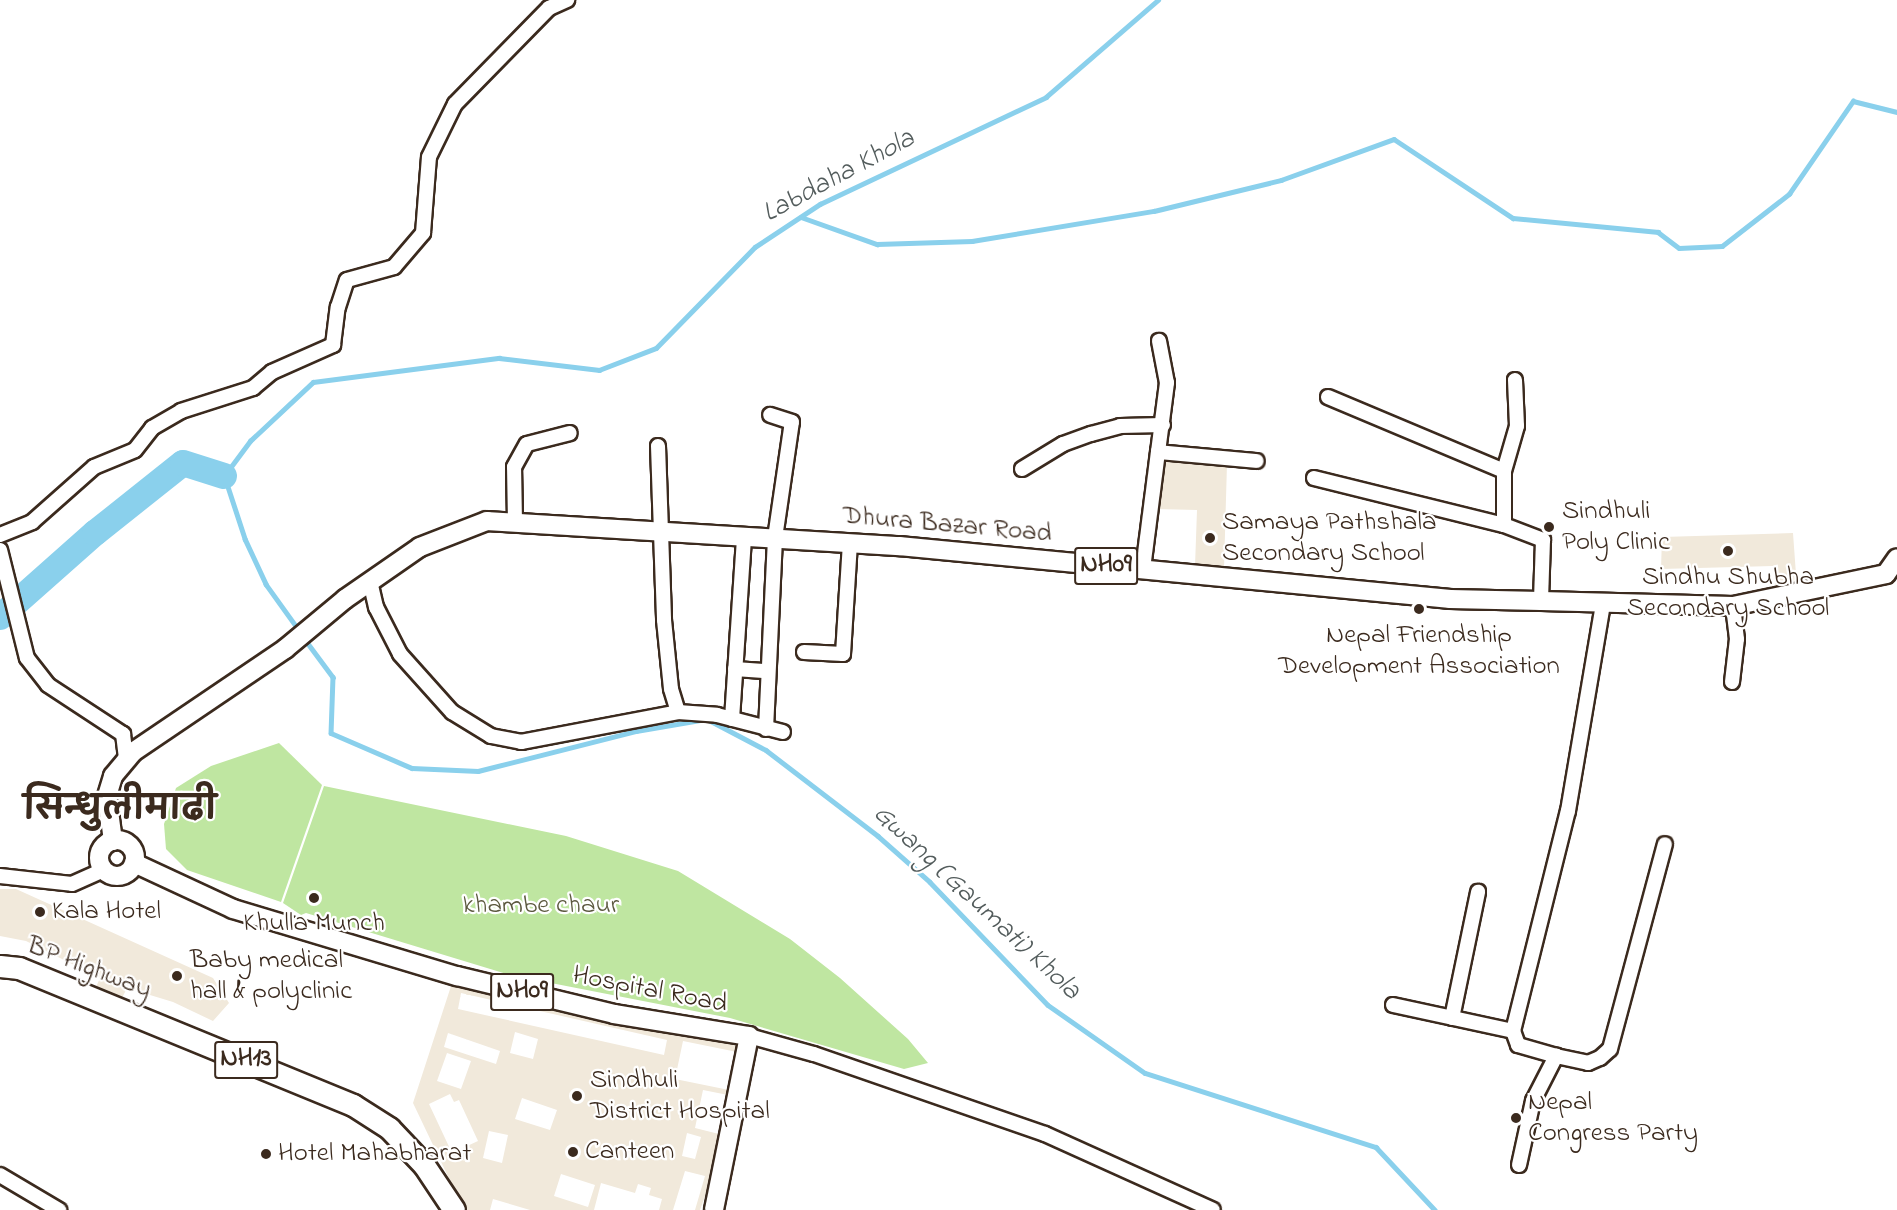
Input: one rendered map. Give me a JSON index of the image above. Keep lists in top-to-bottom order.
{
  "streets": {
    "highway": ["BP Highway", "NH13"],
    "main road": ["Dhura Bazar Road", "NH09", "Hospital Road"]
  },
  "crossings": [
    ["Dhura Bazar Road", "NH09"],
    ["NH09", "Hospital Road"]
  ],
  "districts": ["सिन्धुलीमाढी"],
  "water": ["Labdaha Khola", "Gwang (Gaumati) Khola"],
  "parks": ["khambe chaur"],
  "places": [
    "Sindhuli Poly Clinic",
    "Samaya Pathshala Secondary School",
    "Sindhu Shubha Secondary School",
    "Nepal Friendship Development Association",
    "Khulla Munch",
    "Kala Hotel",
    "Baby medical hall & polyclinic",
    "Sindhuli District Hospital",
    "Nepal Congress Party",
    "Canteen",
    "Hotel Mahabharat"
  ]
}
